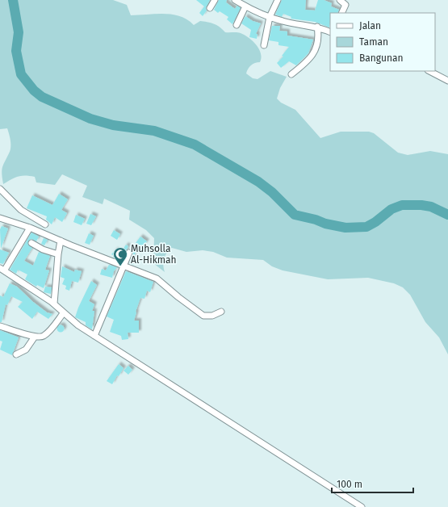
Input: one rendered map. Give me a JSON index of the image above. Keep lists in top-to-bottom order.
{
  "places": {
    "mosque": ["Muhsolla Al-Hikmah"]
  },
  "legend": ["Jalan", "Taman", "Bangunan"],
  "scale_bar": "100 m"
}
